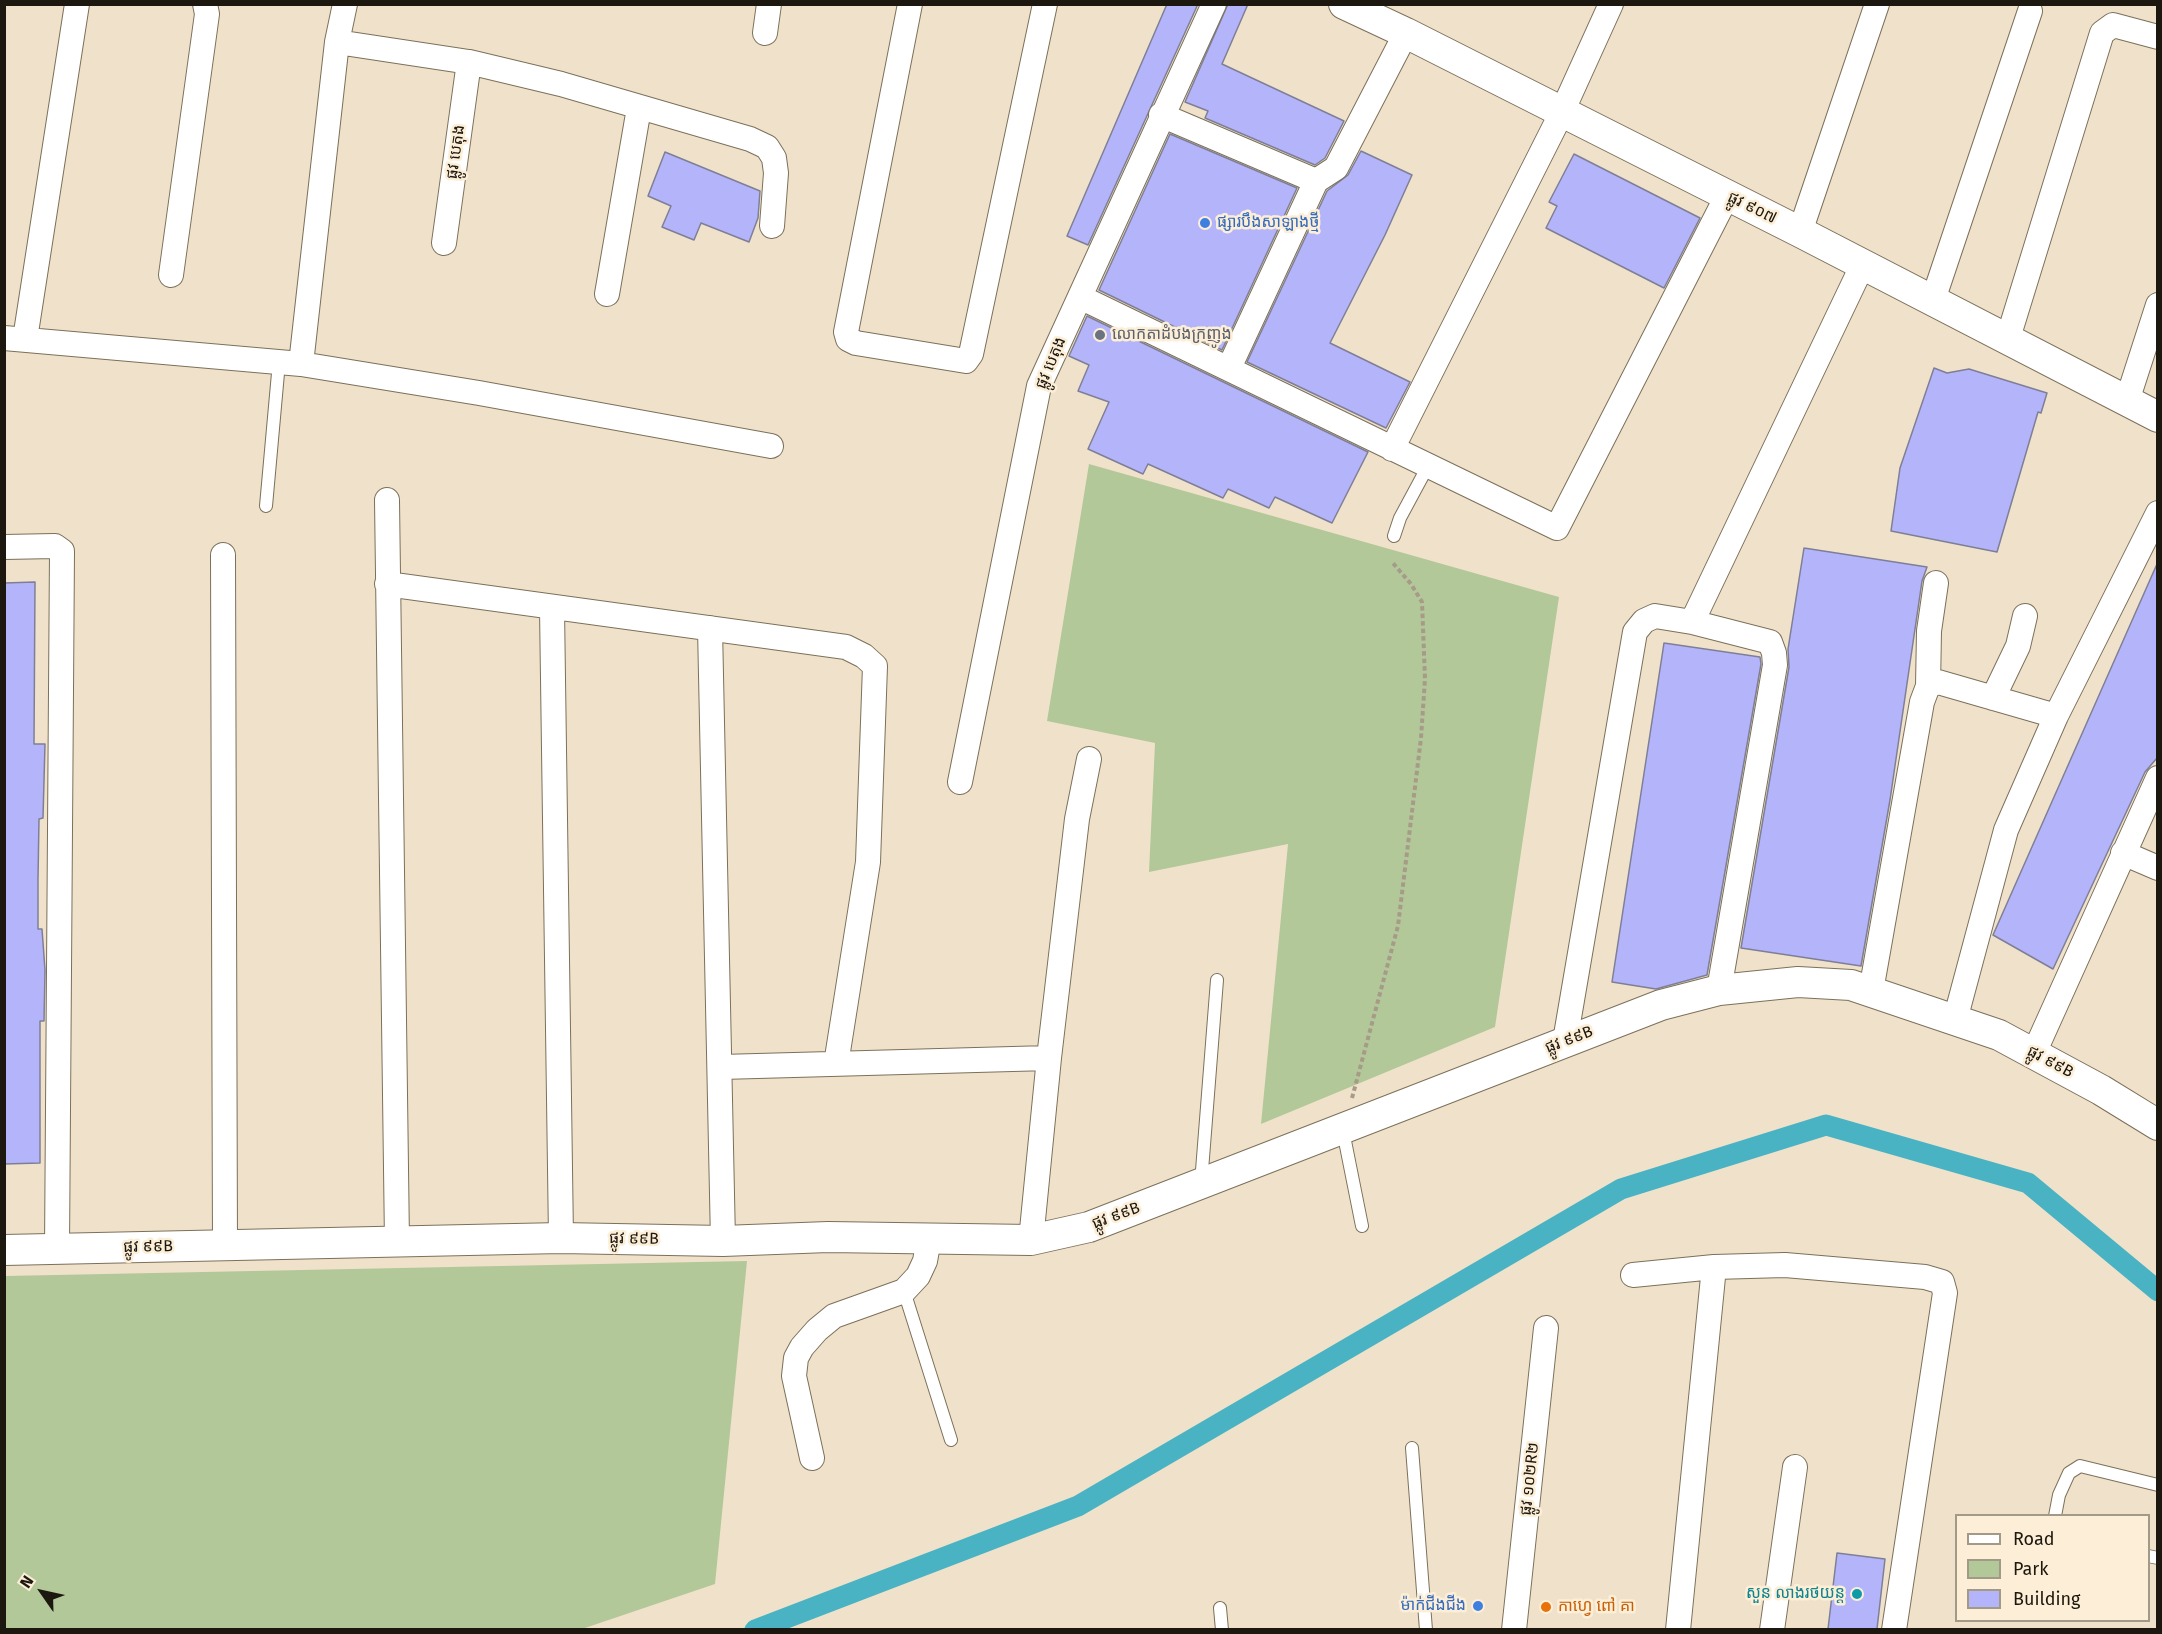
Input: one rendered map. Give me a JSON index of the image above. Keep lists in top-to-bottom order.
{
  "streets": {
    "street": [
      "ផ្លូវ បេតុង",
      "ផ្លូវ ៩០៧",
      "ផ្លូវ ៩៩B",
      "ផ្លូវ ១០២R២"
    ]
  },
  "places": [
    "ផ្សារបឹងសាឡាងថ្មី",
    "លោកតាដំបងក្រញូង",
    "សួន លាងរថយន្ត",
    "ម៉ាក់ជីងជីង",
    "កាហ្វេ ពៅ គា"
  ],
  "legend": ["Road", "Park", "Building"],
  "north": "top left"
}
